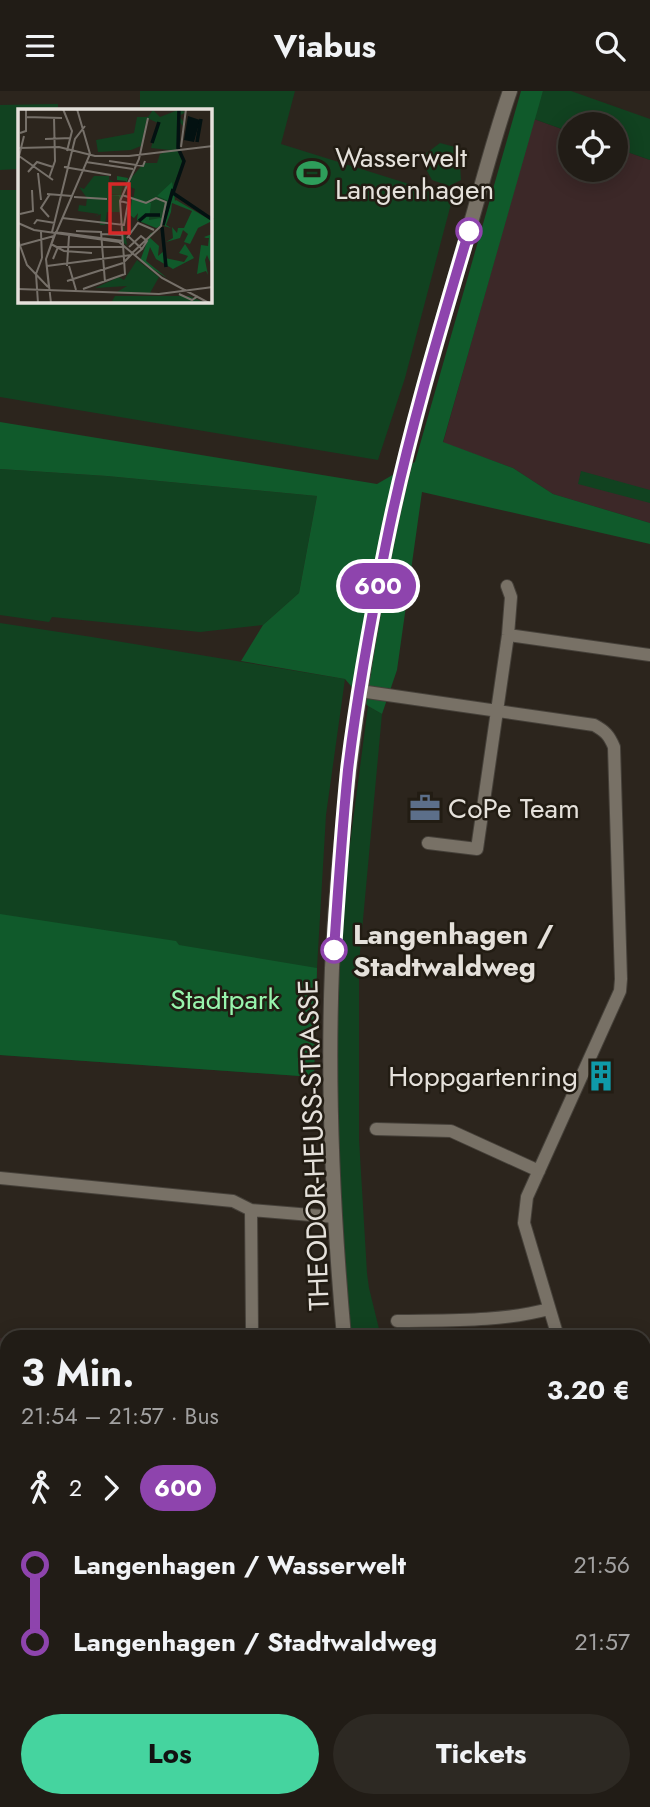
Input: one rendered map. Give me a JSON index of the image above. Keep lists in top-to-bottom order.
{
  "streets": {
    "street": ["THEODOR-HEUSS-STRASSE"]
  },
  "parks": ["Stadtpark"],
  "places": {
    "sports": ["Wasserwelt Langenhagen"],
    "office": ["CoPe Team"],
    "other": ["Langenhagen / Stadtwaldweg"],
    "building": ["Hoppgartenring"]
  },
  "lines": ["bus line 600"],
  "page": {
    "header": "Viabus",
    "on_map": "600",
    "heading": ["3 Min.", "21:54 – 21:57 · Bus", "3.20 €"],
    "legs": ["2", "600"],
    "list": [
      {
        "name": "Langenhagen / Wasserwelt",
        "value": "21:56"
      },
      {
        "name": "Langenhagen / Stadtwaldweg",
        "value": "21:57"
      }
    ],
    "buttons": ["Los", "Tickets"]
  }
}
